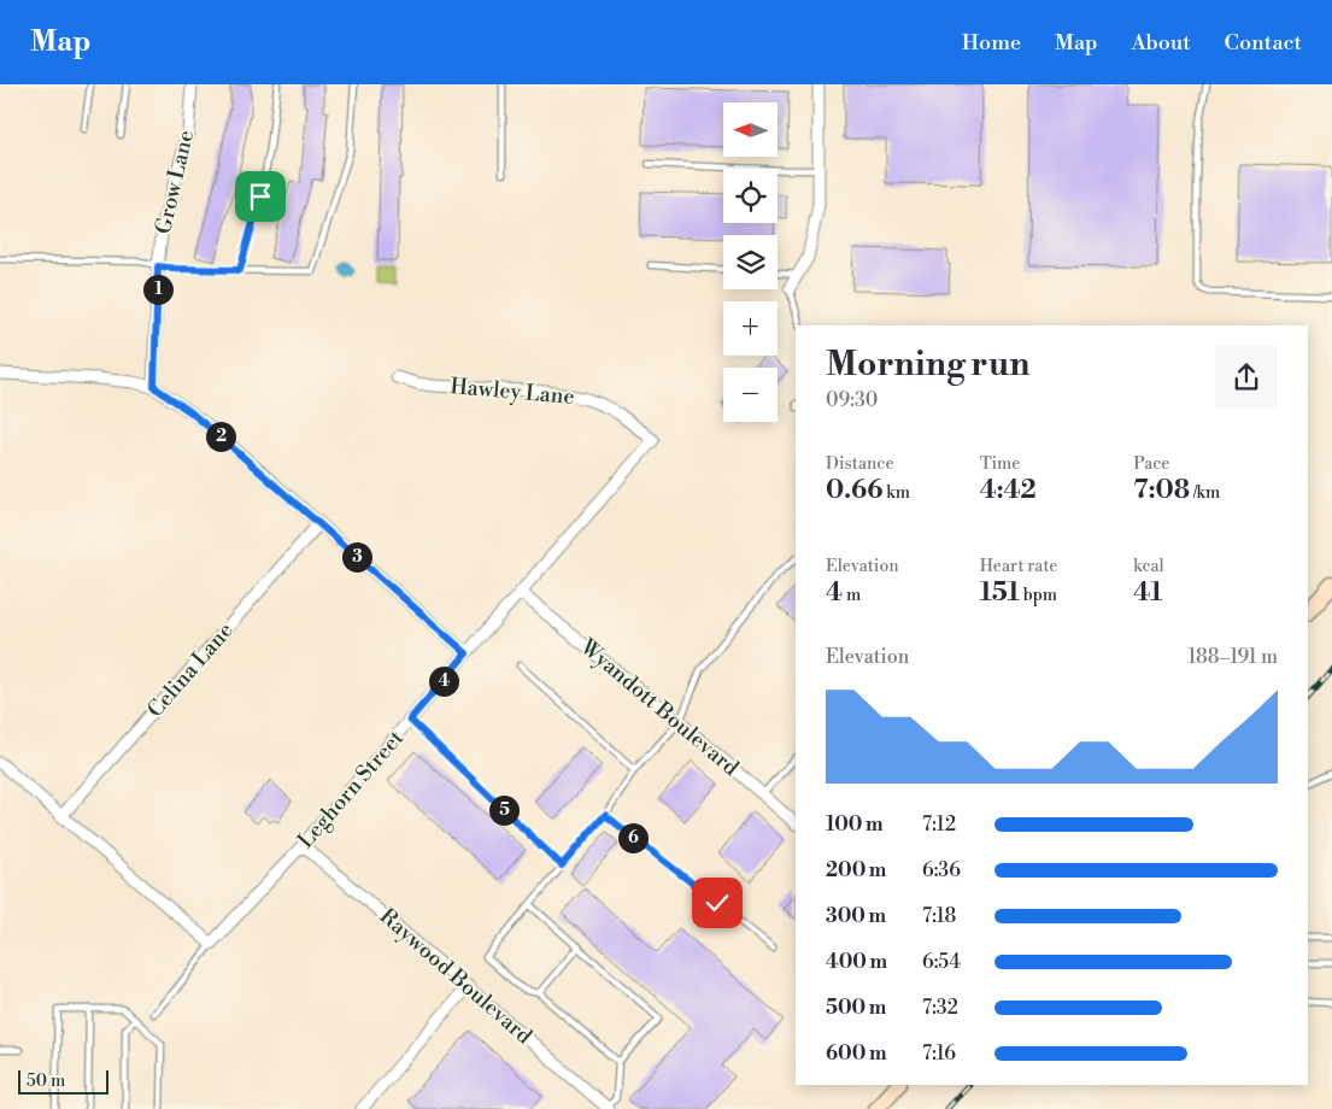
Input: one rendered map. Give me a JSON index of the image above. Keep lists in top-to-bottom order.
{
  "streets": {
    "street": [
      "Grow Lane",
      "Hawley Lane",
      "Celina Lane",
      "Wyandott Boulevard",
      "Leghorn Street",
      "Raywood Boulevard"
    ]
  },
  "crossings": [
    ["Hawley Lane", "Leghorn Street"],
    ["Wyandott Boulevard", "Leghorn Street"],
    ["Leghorn Street", "Raywood Boulevard"]
  ],
  "scale_bar": "50 m",
  "north": "left",
  "page": {
    "header": "Map",
    "nav": [
      "Home",
      "Map",
      "About",
      "Contact"
    ],
    "map_buttons": ["+", "−"],
    "pins": [
      "1",
      "2",
      "3",
      "4",
      "5",
      "6"
    ],
    "heading": ["Morning run", "09:30"],
    "stats": [
      ["Distance", "0.66 km"],
      ["Time", "4:42"],
      ["Pace", "7:08 /km"],
      ["Elevation", "4 m"],
      ["Heart rate", "151 bpm"],
      ["kcal", "41"]
    ],
    "chart": ["Elevation", "188–191 m"],
    "list": [
      {
        "name": "100 m",
        "note": "7:12"
      },
      {
        "name": "200 m",
        "note": "6:36"
      },
      {
        "name": "300 m",
        "note": "7:18"
      },
      {
        "name": "400 m",
        "note": "6:54"
      },
      {
        "name": "500 m",
        "note": "7:32"
      },
      {
        "name": "600 m",
        "note": "7:16"
      }
    ],
    "scale": "50 m"
  }
}
